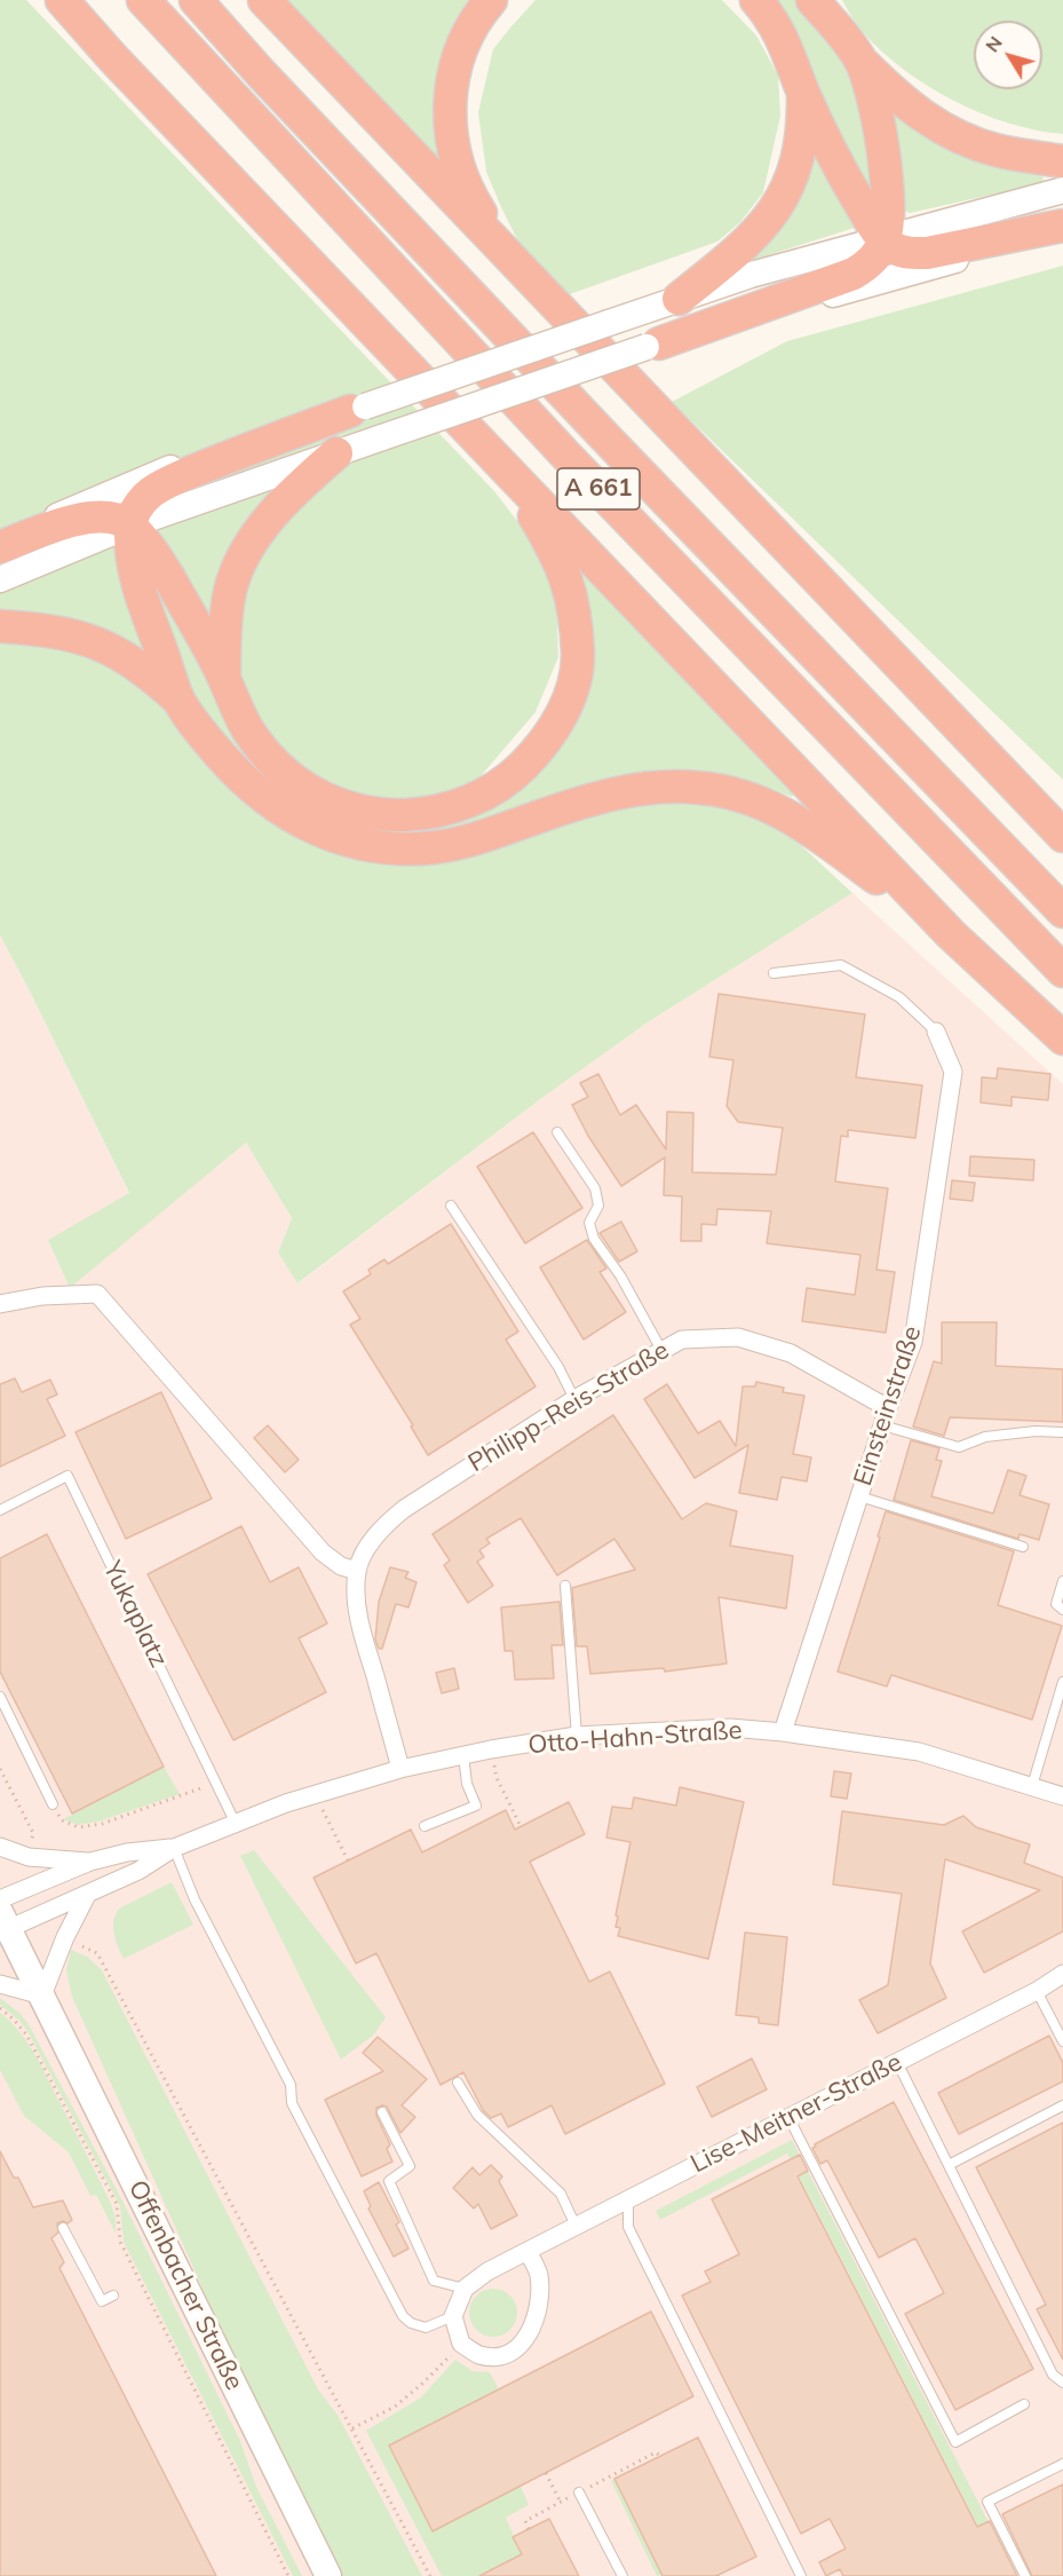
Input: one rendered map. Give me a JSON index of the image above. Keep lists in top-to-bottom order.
{
  "streets": {
    "highway": ["A 661"],
    "main road": ["Offenbacher Straße"],
    "street": [
      "Einsteinstraße",
      "Philipp-Reis-Straße",
      "Otto-Hahn-Straße",
      "Lise-Meitner-Straße"
    ],
    "lane": ["Yukaplatz"]
  },
  "crossings": [
    ["Einsteinstraße", "Philipp-Reis-Straße"],
    ["Einsteinstraße", "Otto-Hahn-Straße"],
    ["Yukaplatz", "Otto-Hahn-Straße"],
    ["Otto-Hahn-Straße", "Offenbacher Straße"]
  ],
  "north": "top left"
}
